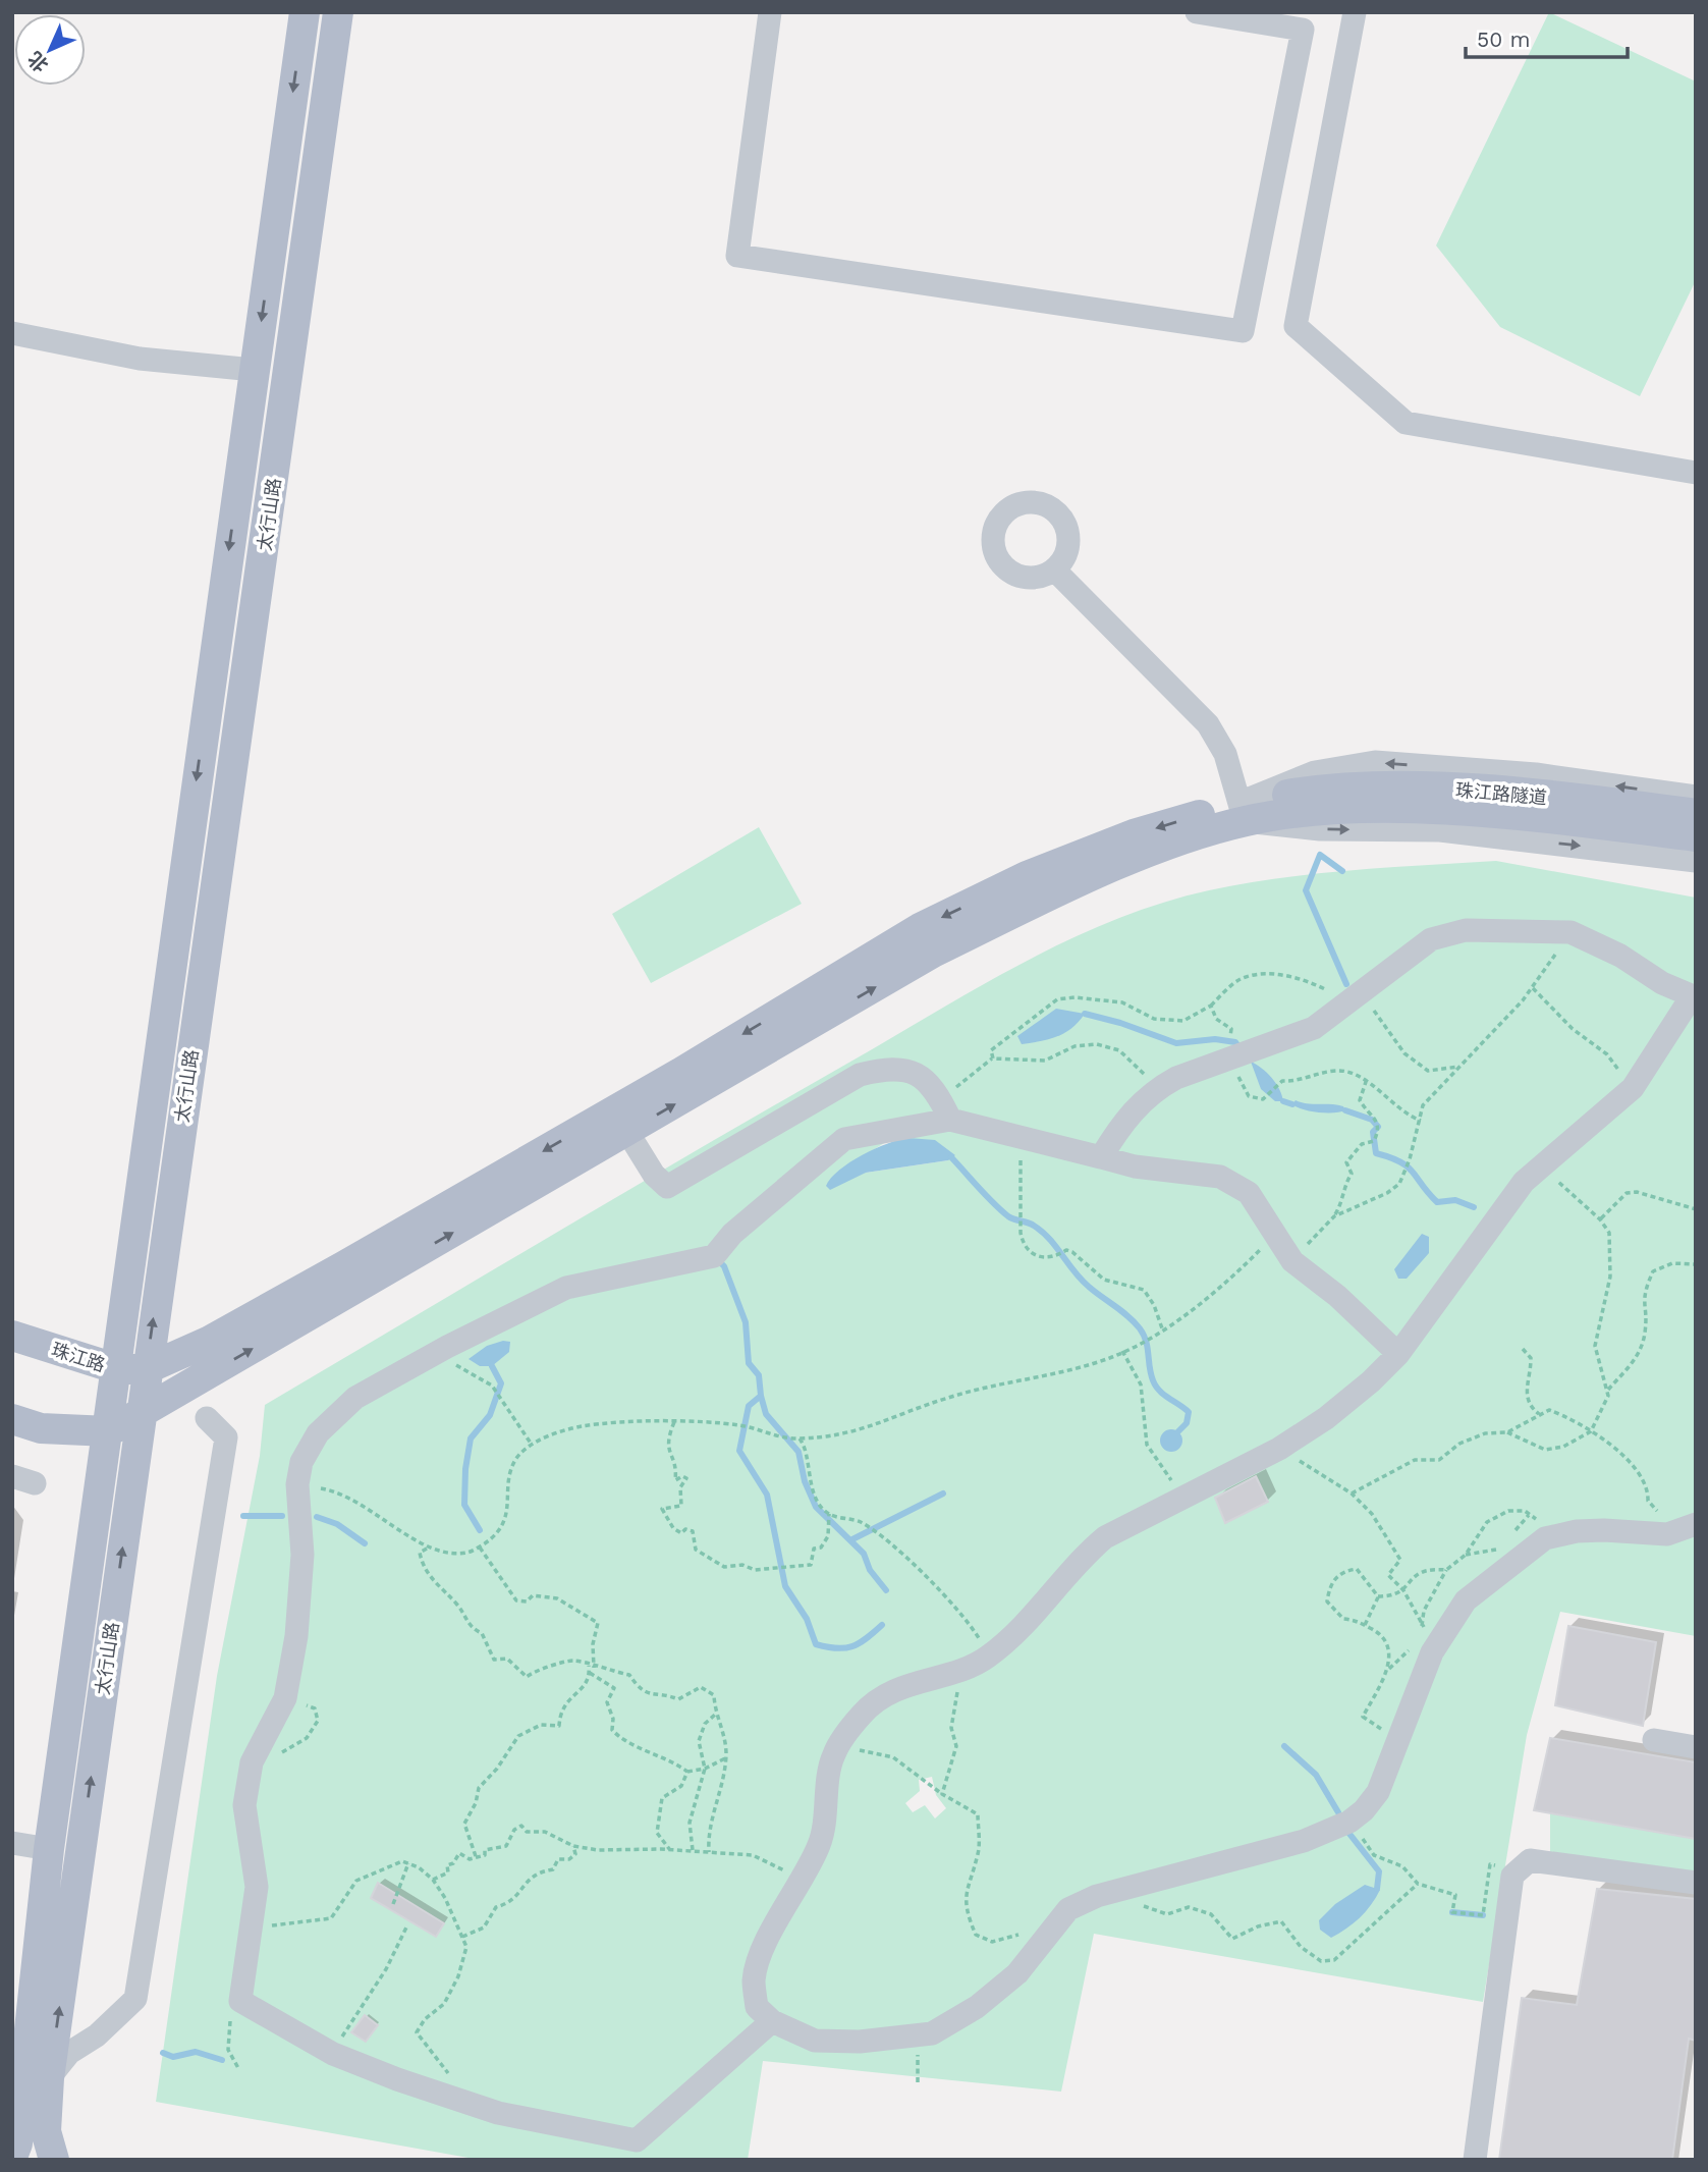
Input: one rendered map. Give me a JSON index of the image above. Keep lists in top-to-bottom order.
{
  "streets": {
    "main road": ["太行山路", "珠江路隧道", "珠江路"]
  },
  "crossings": [
    ["太行山路", "珠江路"]
  ],
  "scale_bar": "50 m",
  "north": "bottom left"
}
